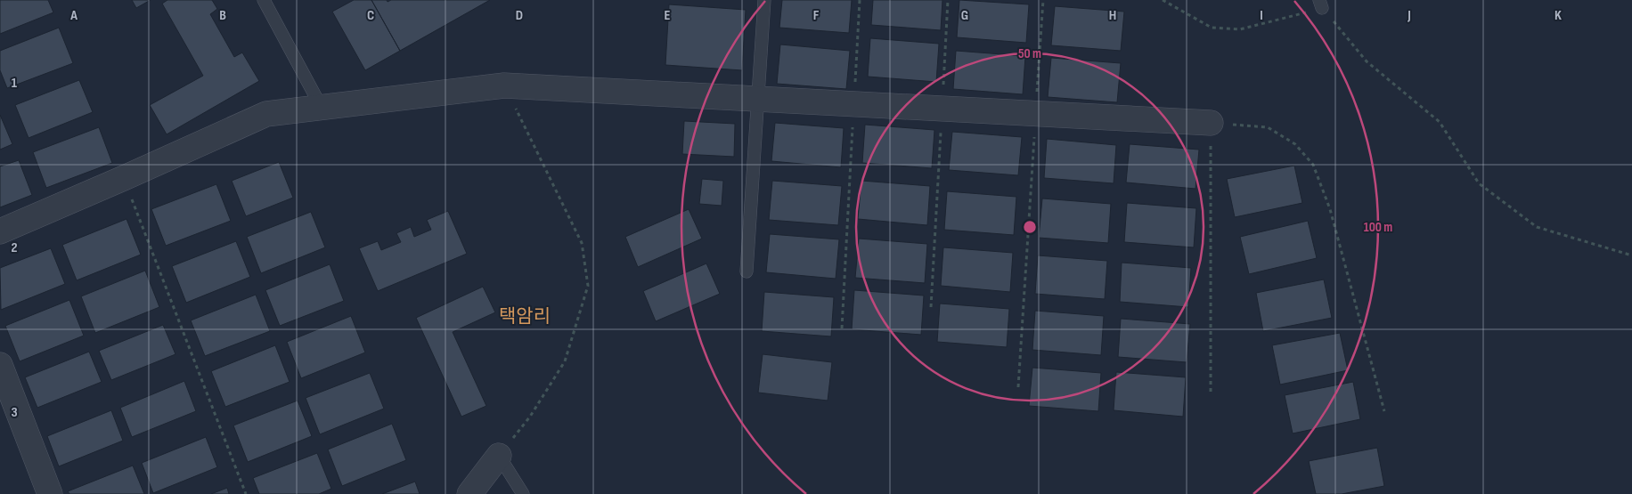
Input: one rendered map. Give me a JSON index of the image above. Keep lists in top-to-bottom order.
{
  "districts": ["택암리"],
  "grid": {
    "columns": [
      "A",
      "B",
      "C",
      "D",
      "E",
      "F",
      "G",
      "H",
      "I",
      "J",
      "K"
    ],
    "rows": ["1", "2", "3"]
  },
  "rings": ["50 m", "100 m"]
}
